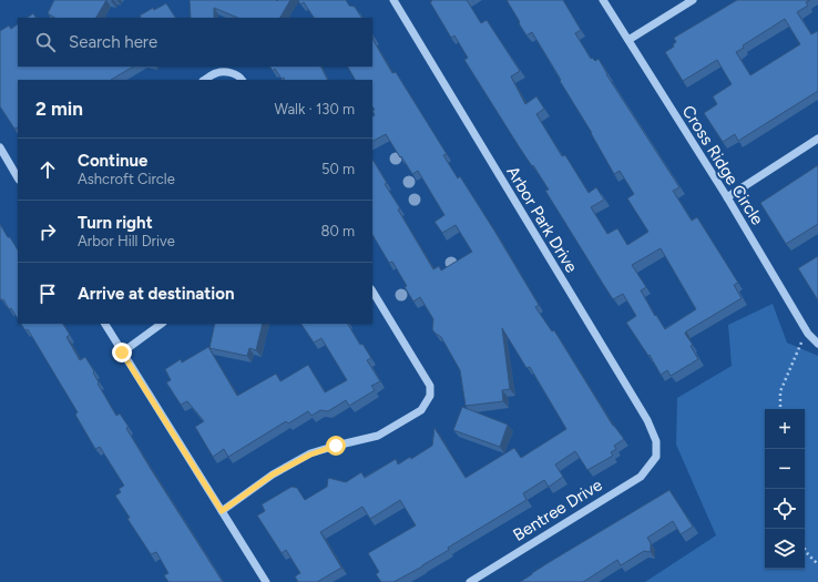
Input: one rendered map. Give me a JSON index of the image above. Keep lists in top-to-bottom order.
{
  "streets": {
    "street": ["Cross Ridge Circle", "Arbor Park Drive", "Bentree Drive"]
  },
  "crossings": [
    ["Arbor Park Drive", "Bentree Drive"]
  ],
  "page": {
    "search": "Search here",
    "heading": ["2 min", "Walk · 130 m"],
    "list": [
      ["Continue", "Ashcroft Circle", "50 m"],
      ["Turn right", "Arbor Hill Drive", "80 m"],
      "Arrive at destination"
    ],
    "map_buttons": ["+", "−"]
  }
}
